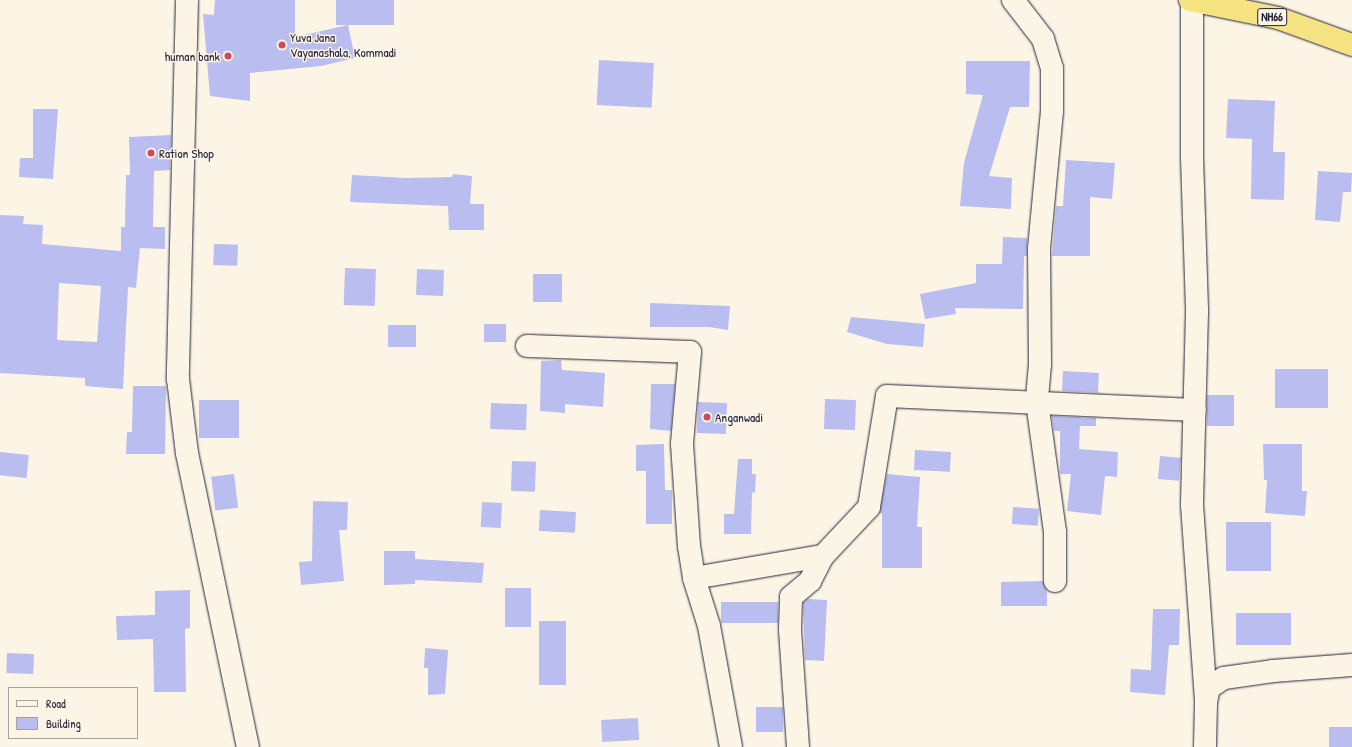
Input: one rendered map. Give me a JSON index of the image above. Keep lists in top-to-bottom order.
{
  "streets": {
    "highway": ["NH66"]
  },
  "places": [
    "Yuva Jana Vayanashala, Kommadi",
    "human bank",
    "Ration Shop",
    "Anganwadi"
  ],
  "legend": ["Road", "Building"]
}
